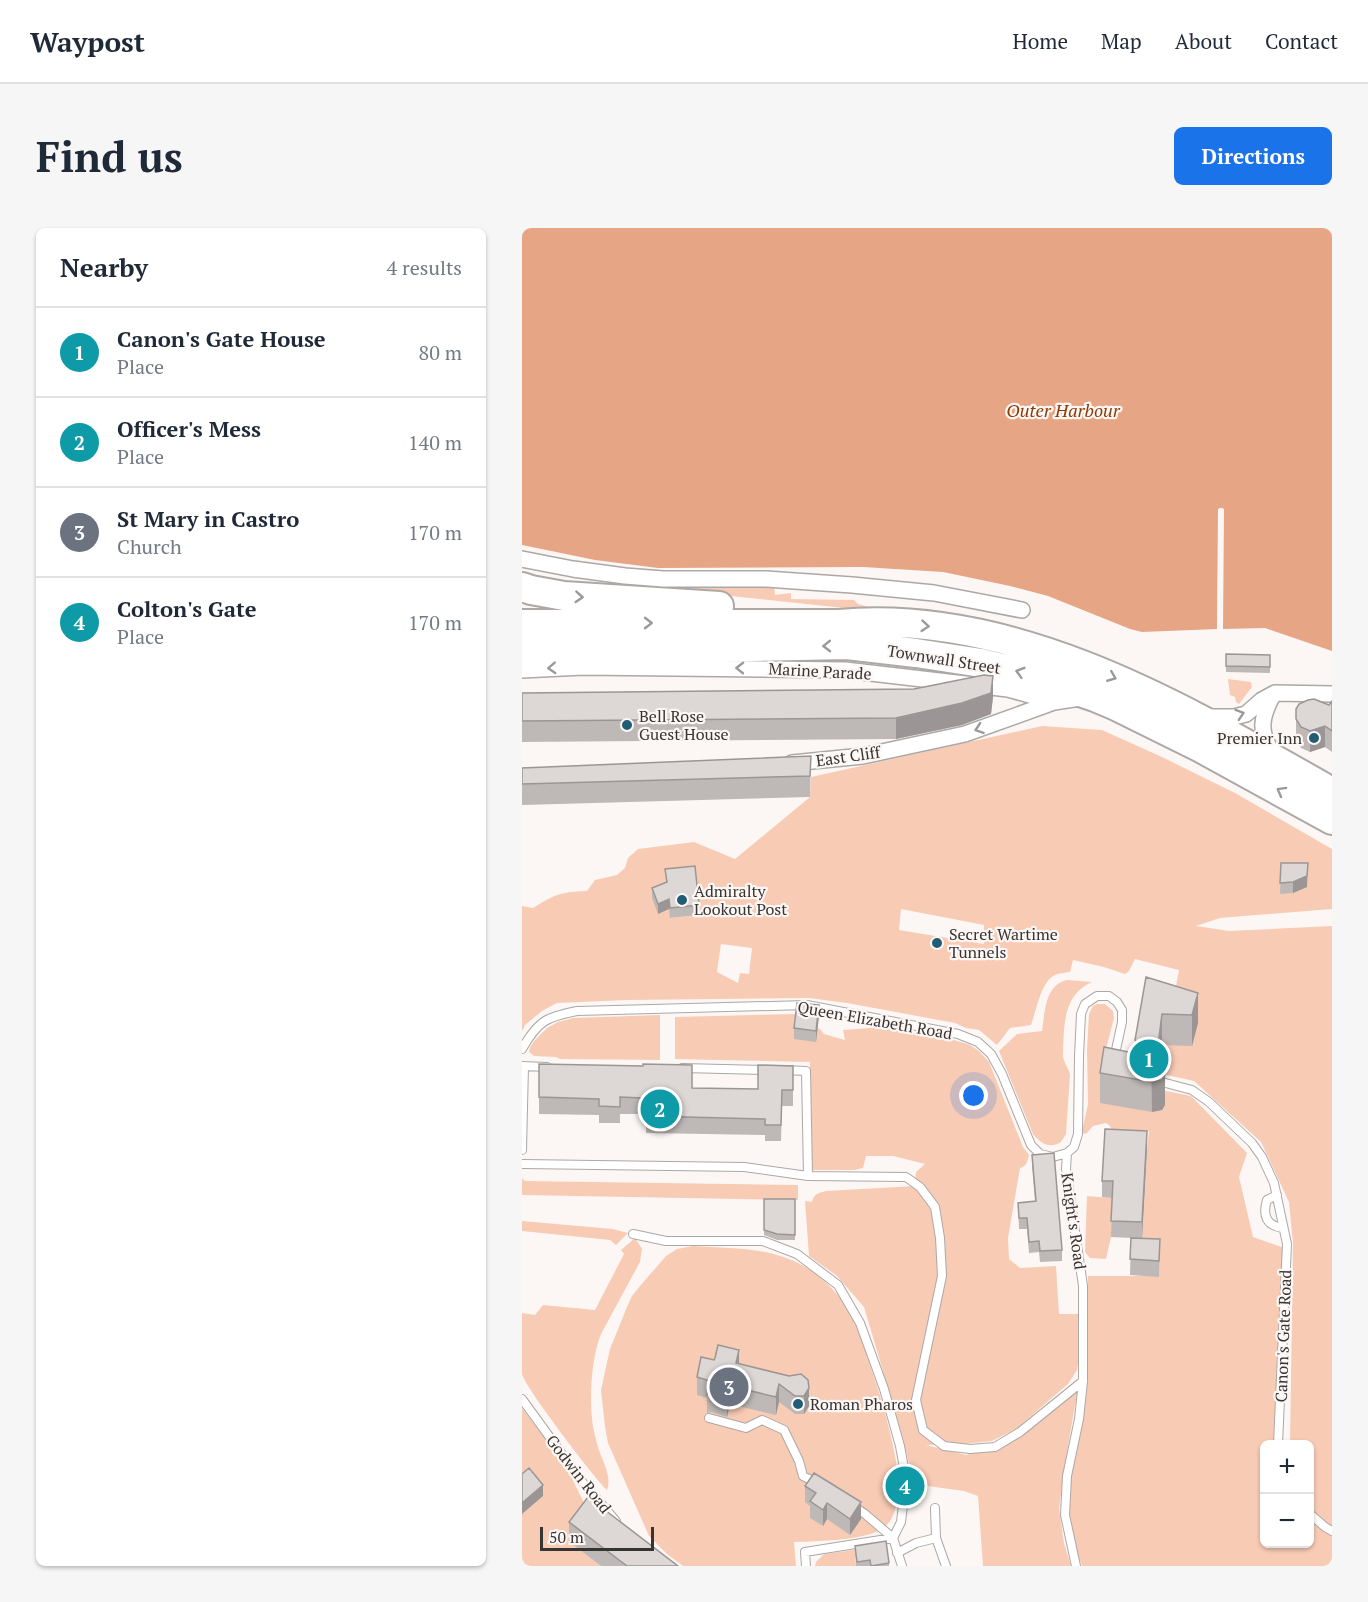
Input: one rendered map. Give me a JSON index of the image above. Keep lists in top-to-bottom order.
{
  "streets": {
    "highway": ["Townwall Street"],
    "street": ["Marine Parade", "East Cliff"],
    "lane": [
      "Queen Elizabeth Road",
      "Knight's Road",
      "Canon's Gate Road",
      "Godwin Road"
    ]
  },
  "crossings": [
    ["Townwall Street", "Marine Parade"],
    ["Townwall Street", "East Cliff"],
    ["Marine Parade", "East Cliff"],
    ["Queen Elizabeth Road", "Knight's Road"]
  ],
  "one_way": ["East Cliff"],
  "water": ["Outer Harbour"],
  "places": [
    "Bell Rose Guest House",
    "Premier Inn",
    "Admiralty Lookout Post",
    "Secret Wartime Tunnels",
    "Roman Pharos"
  ],
  "scale_bar": "50 m",
  "page": {
    "header": "Waypost",
    "nav": [
      "Home",
      "Map",
      "About",
      "Contact"
    ],
    "buttons": "Directions",
    "title": "Find us",
    "heading": ["Nearby", "4 results"],
    "list": [
      {
        "mark": "1",
        "name": "Canon's Gate House",
        "note": "Place",
        "value": "80 m"
      },
      {
        "mark": "2",
        "name": "Officer's Mess",
        "note": "Place",
        "value": "140 m"
      },
      {
        "mark": "3",
        "name": "St Mary in Castro",
        "note": "Church",
        "value": "170 m"
      },
      {
        "mark": "4",
        "name": "Colton's Gate",
        "note": "Place",
        "value": "170 m"
      }
    ],
    "pins": [
      "1",
      "2",
      "3",
      "4"
    ],
    "map_buttons": ["+", "−"],
    "scale": "50 m"
  }
}
